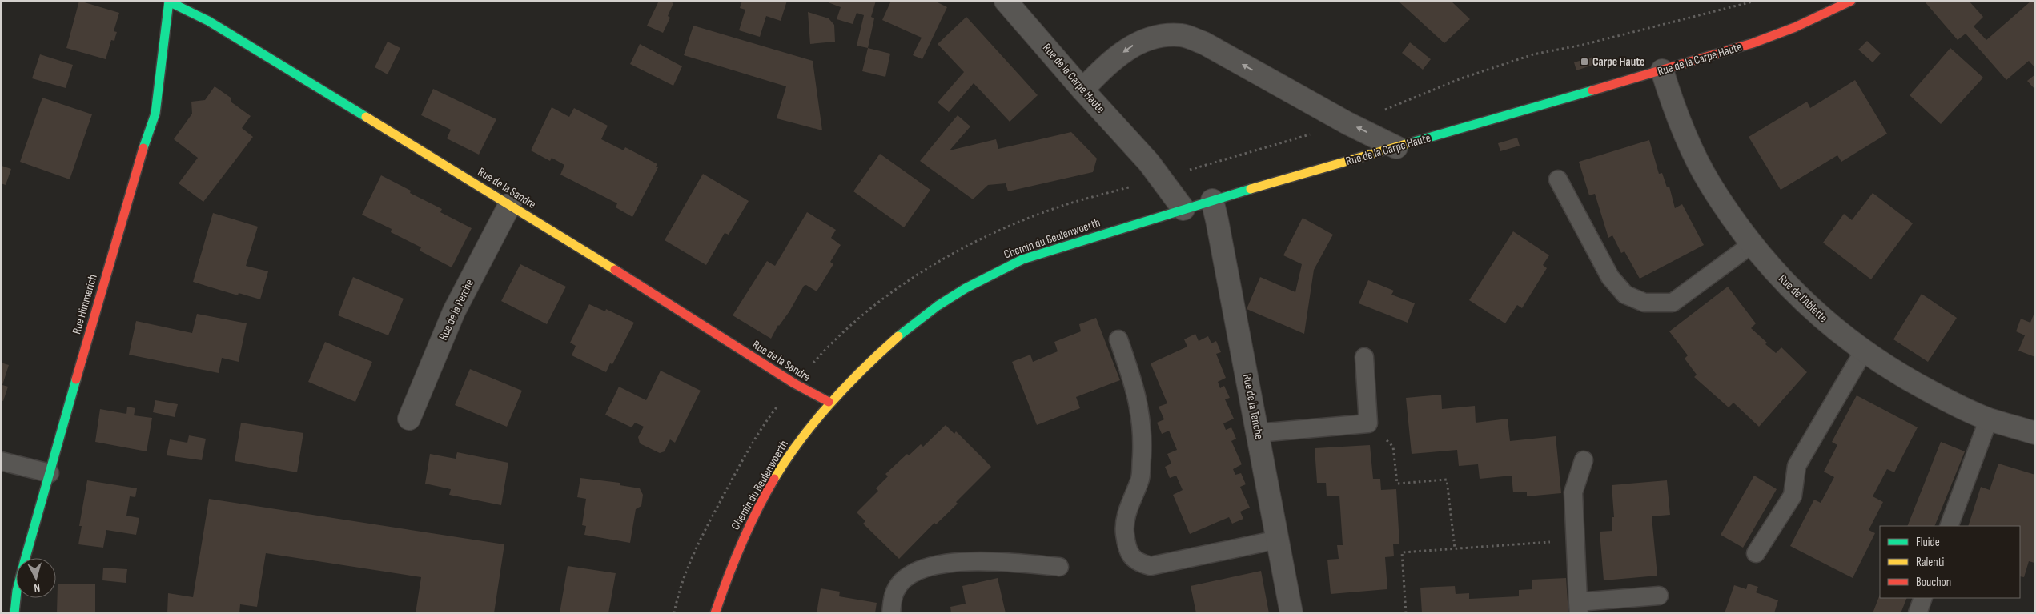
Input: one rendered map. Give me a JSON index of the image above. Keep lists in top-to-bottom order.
{
  "streets": {
    "street": [
      "Rue de la Carpe Haute",
      "Rue de la Sandre",
      "Chemin du Beulenwoerth",
      "Rue de l'Ablette",
      "Rue Himmerich",
      "Rue de la Perche",
      "Rue de la Tanche"
    ]
  },
  "crossings": [
    ["Rue de la Carpe Haute", "Chemin du Beulenwoerth"],
    ["Rue de la Carpe Haute", "Rue de l'Ablette"],
    ["Rue de la Carpe Haute", "Rue de la Tanche"],
    ["Rue de la Sandre", "Chemin du Beulenwoerth"],
    ["Rue de la Sandre", "Rue Himmerich"],
    ["Rue de la Sandre", "Rue de la Perche"]
  ],
  "places": {
    "transit": ["Carpe Haute"]
  },
  "legend": ["Fluide", "Ralenti", "Bouchon"],
  "north": "bottom"
}
